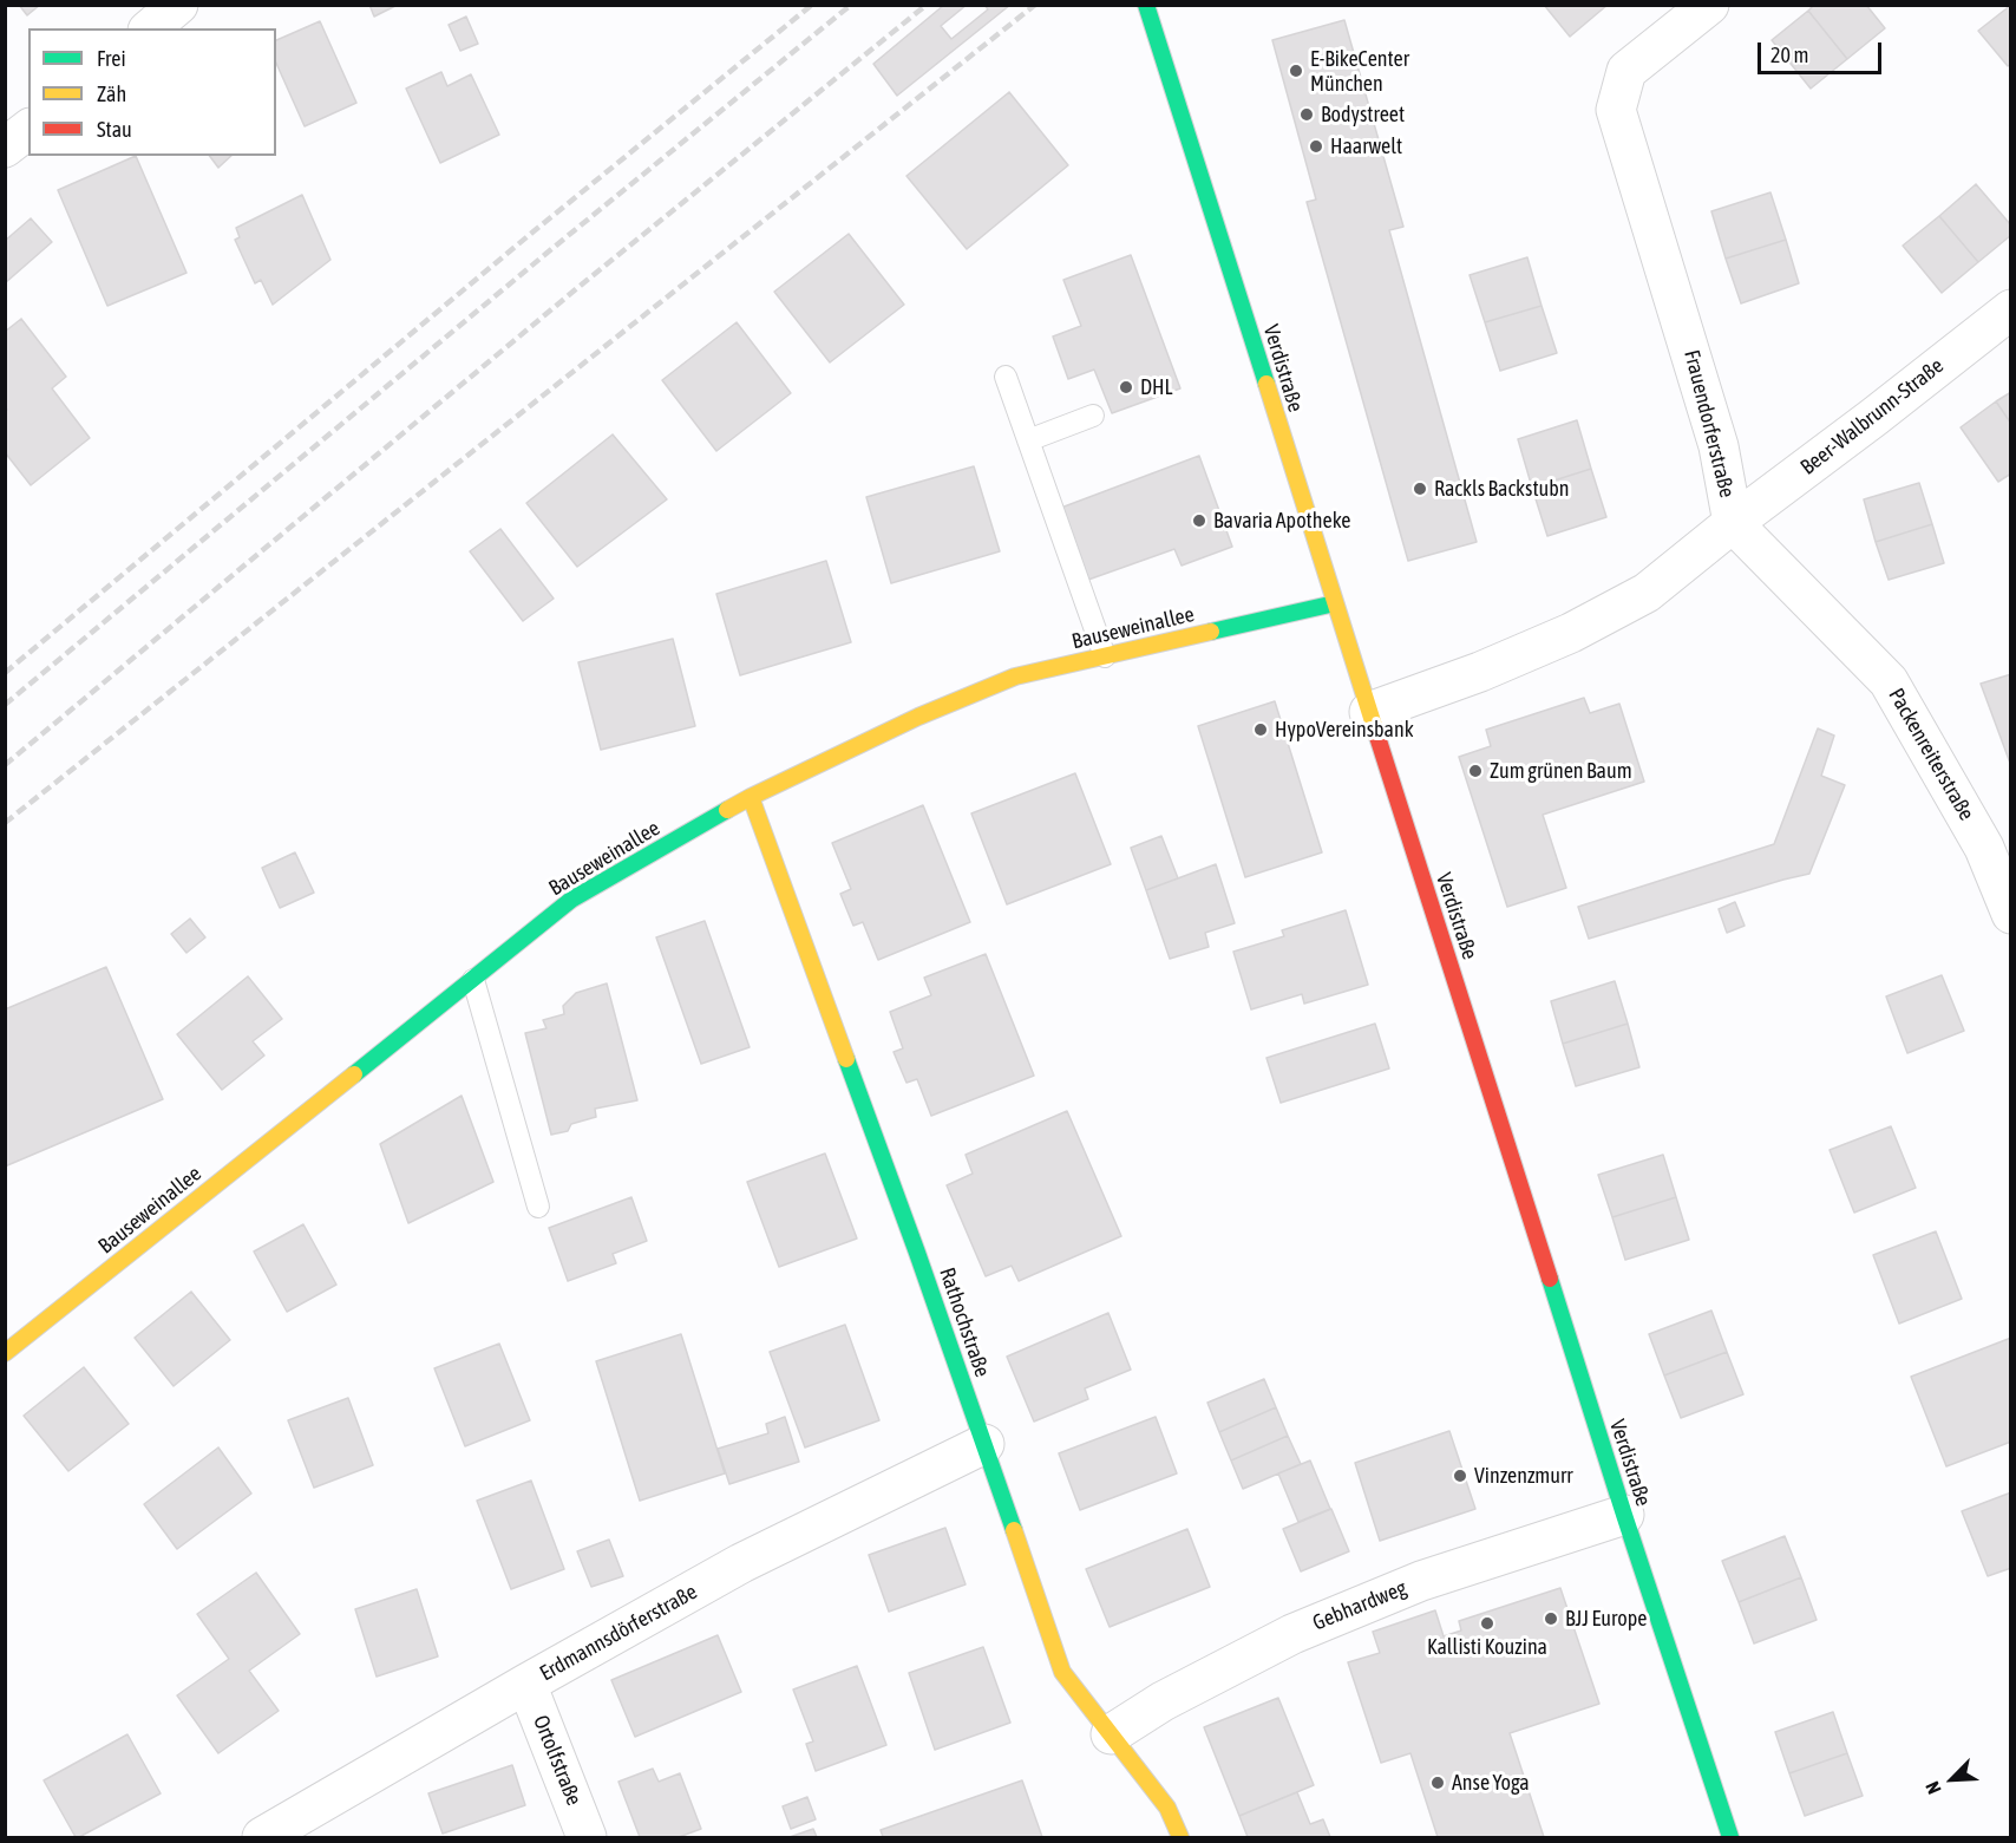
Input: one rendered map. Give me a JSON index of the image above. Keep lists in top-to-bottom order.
{
  "streets": {
    "street": [
      "Verdistraße",
      "Beer-Walbrunn-Straße",
      "Frauendorferstraße",
      "Bauseweinallee",
      "Packenreiterstraße",
      "Rathochstraße",
      "Gebhardweg",
      "Erdmannsdörferstraße",
      "Ortolfstraße"
    ]
  },
  "crossings": [
    ["Verdistraße", "Frauendorferstraße"],
    ["Verdistraße", "Bauseweinallee"],
    ["Verdistraße", "Gebhardweg"],
    ["Beer-Walbrunn-Straße", "Frauendorferstraße"],
    ["Beer-Walbrunn-Straße", "Packenreiterstraße"],
    ["Frauendorferstraße", "Packenreiterstraße"],
    ["Bauseweinallee", "Rathochstraße"],
    ["Rathochstraße", "Gebhardweg"],
    ["Rathochstraße", "Erdmannsdörferstraße"],
    ["Erdmannsdörferstraße", "Ortolfstraße"]
  ],
  "places": [
    "E-BikeCenter München",
    "Bodystreet",
    "Haarwelt",
    "DHL",
    "Rackls Backstubn",
    "Bavaria Apotheke",
    "HypoVereinsbank",
    "Zum grünen Baum",
    "Vinzenzmurr",
    "BJJ Europe",
    "Kallisti Kouzina",
    "Anse Yoga"
  ],
  "legend": ["Frei", "Zäh", "Stau"],
  "scale_bar": "20 m",
  "north": "bottom left"
}
